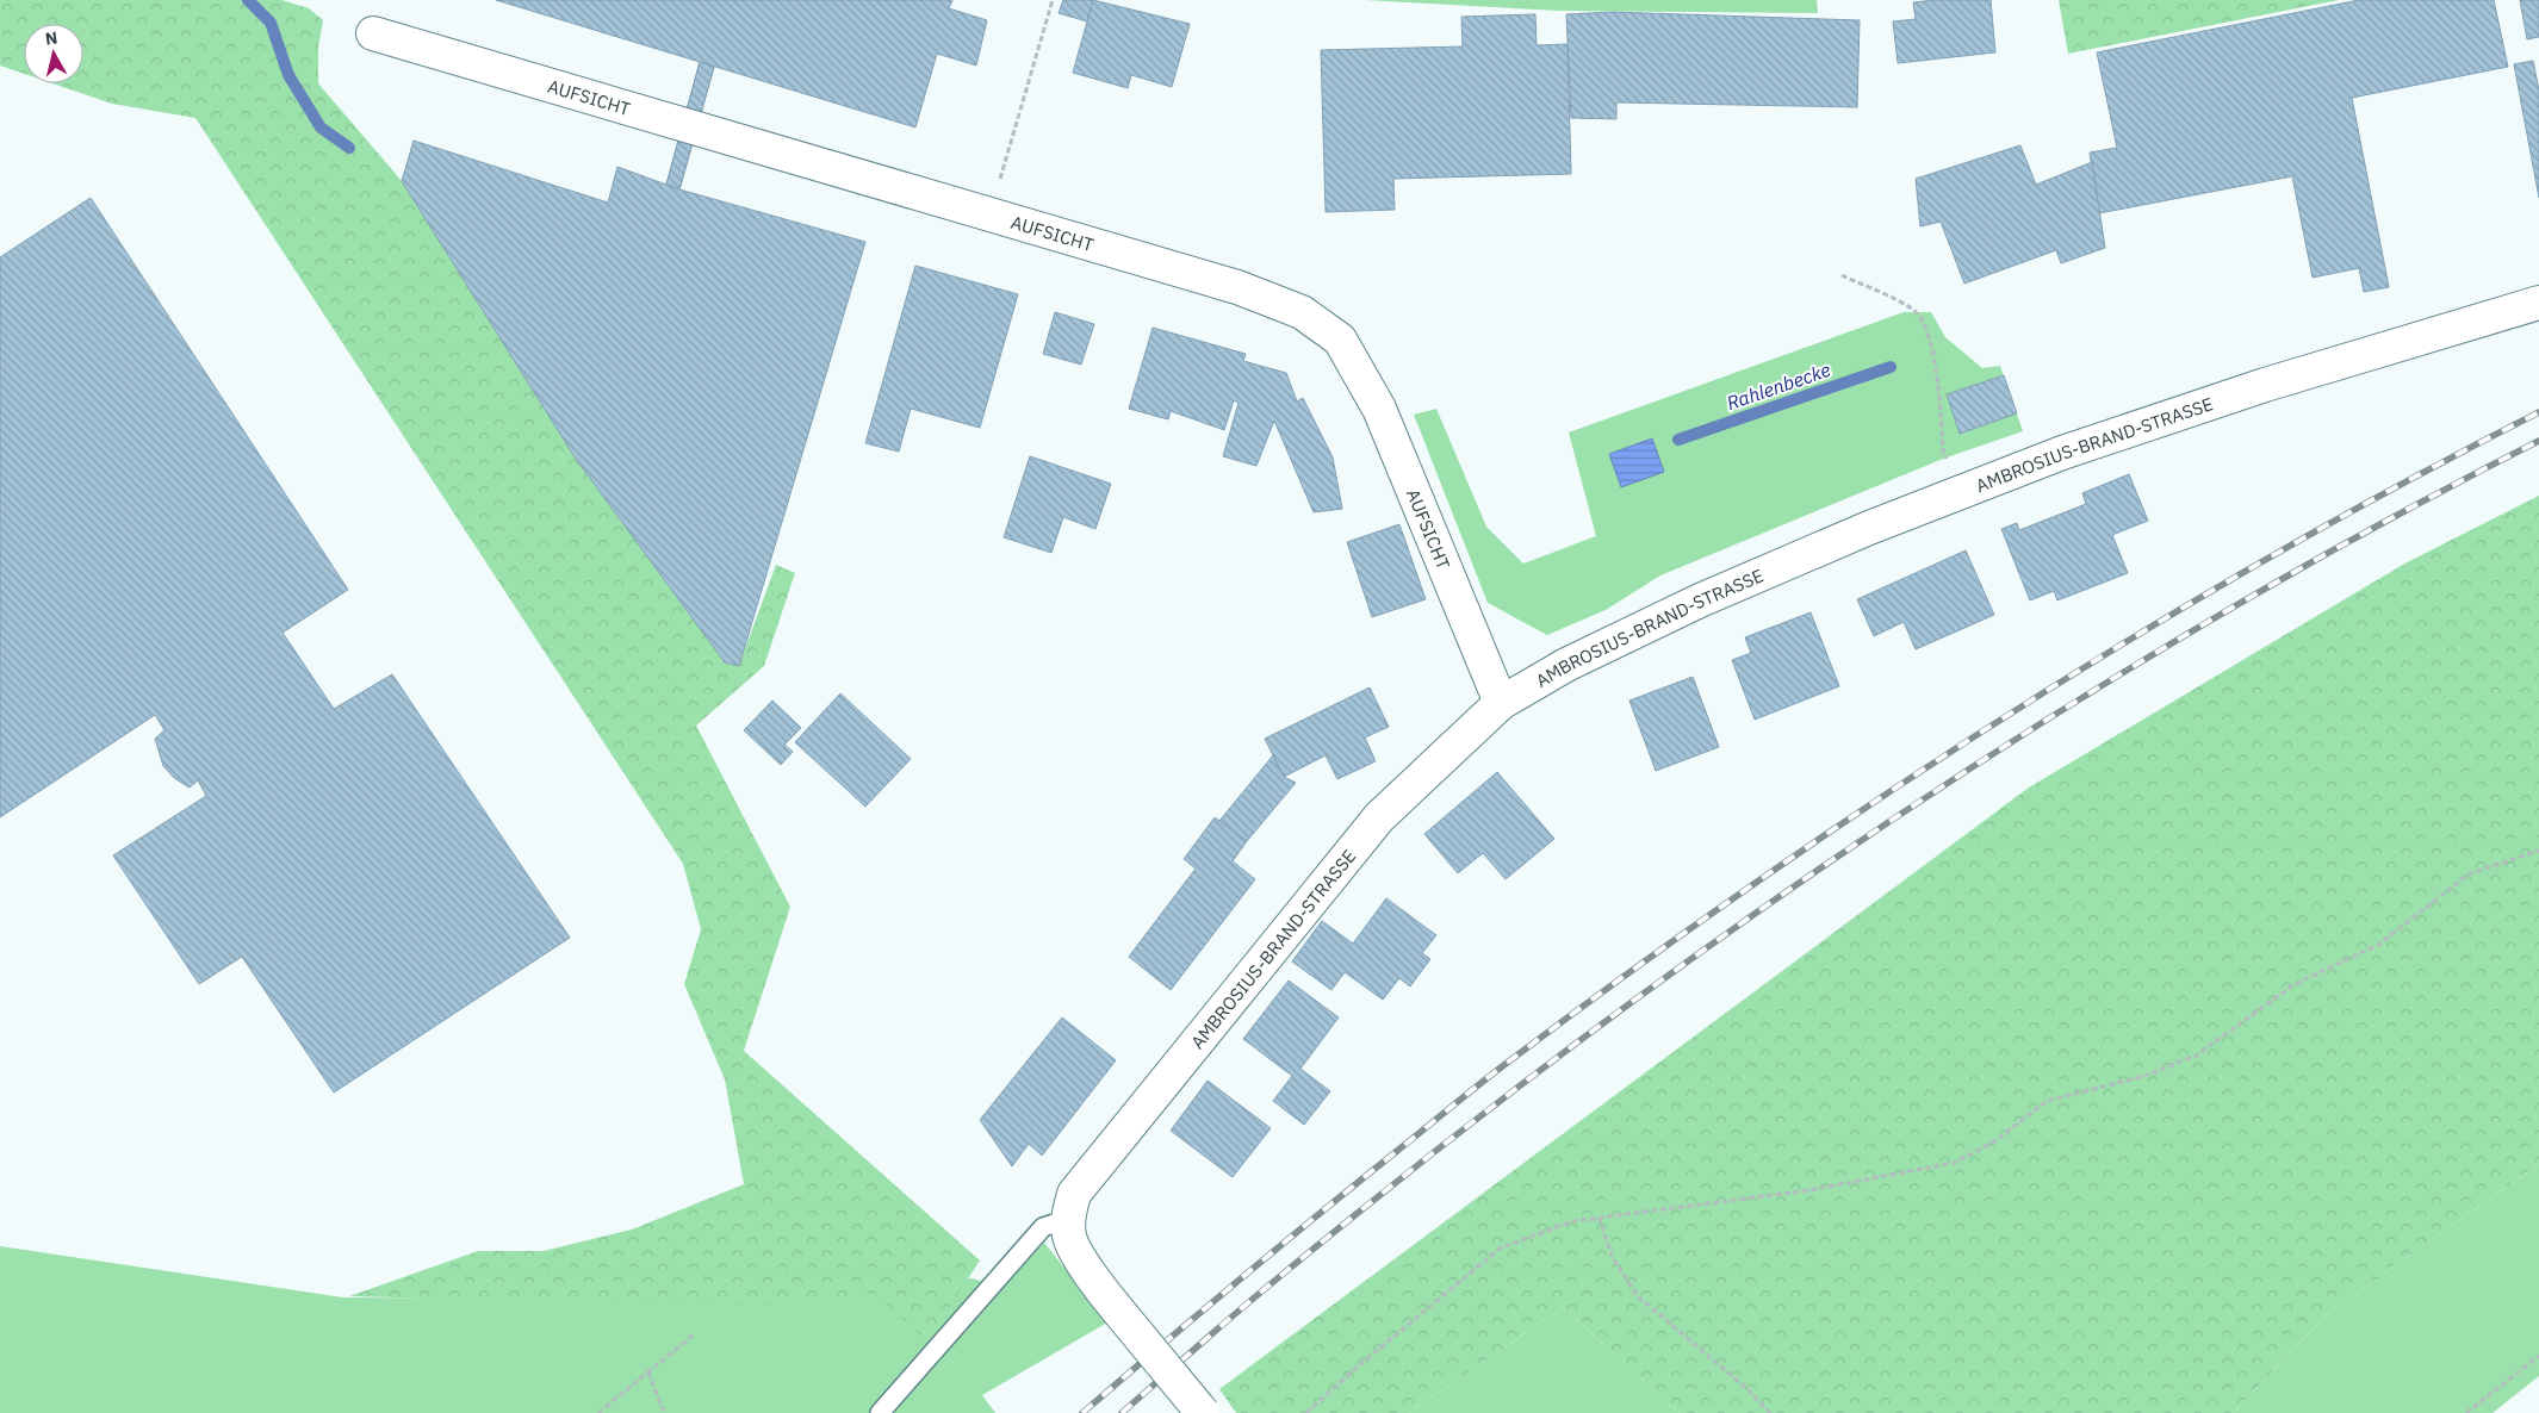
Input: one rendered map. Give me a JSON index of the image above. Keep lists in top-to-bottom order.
{
  "streets": {
    "street": ["AUFSICHT", "AMBROSIUS-BRAND-STRASSE"]
  },
  "crossings": [
    ["AUFSICHT", "AMBROSIUS-BRAND-STRASSE"]
  ],
  "water": ["Rahlenbecke"],
  "north": "top"
}
